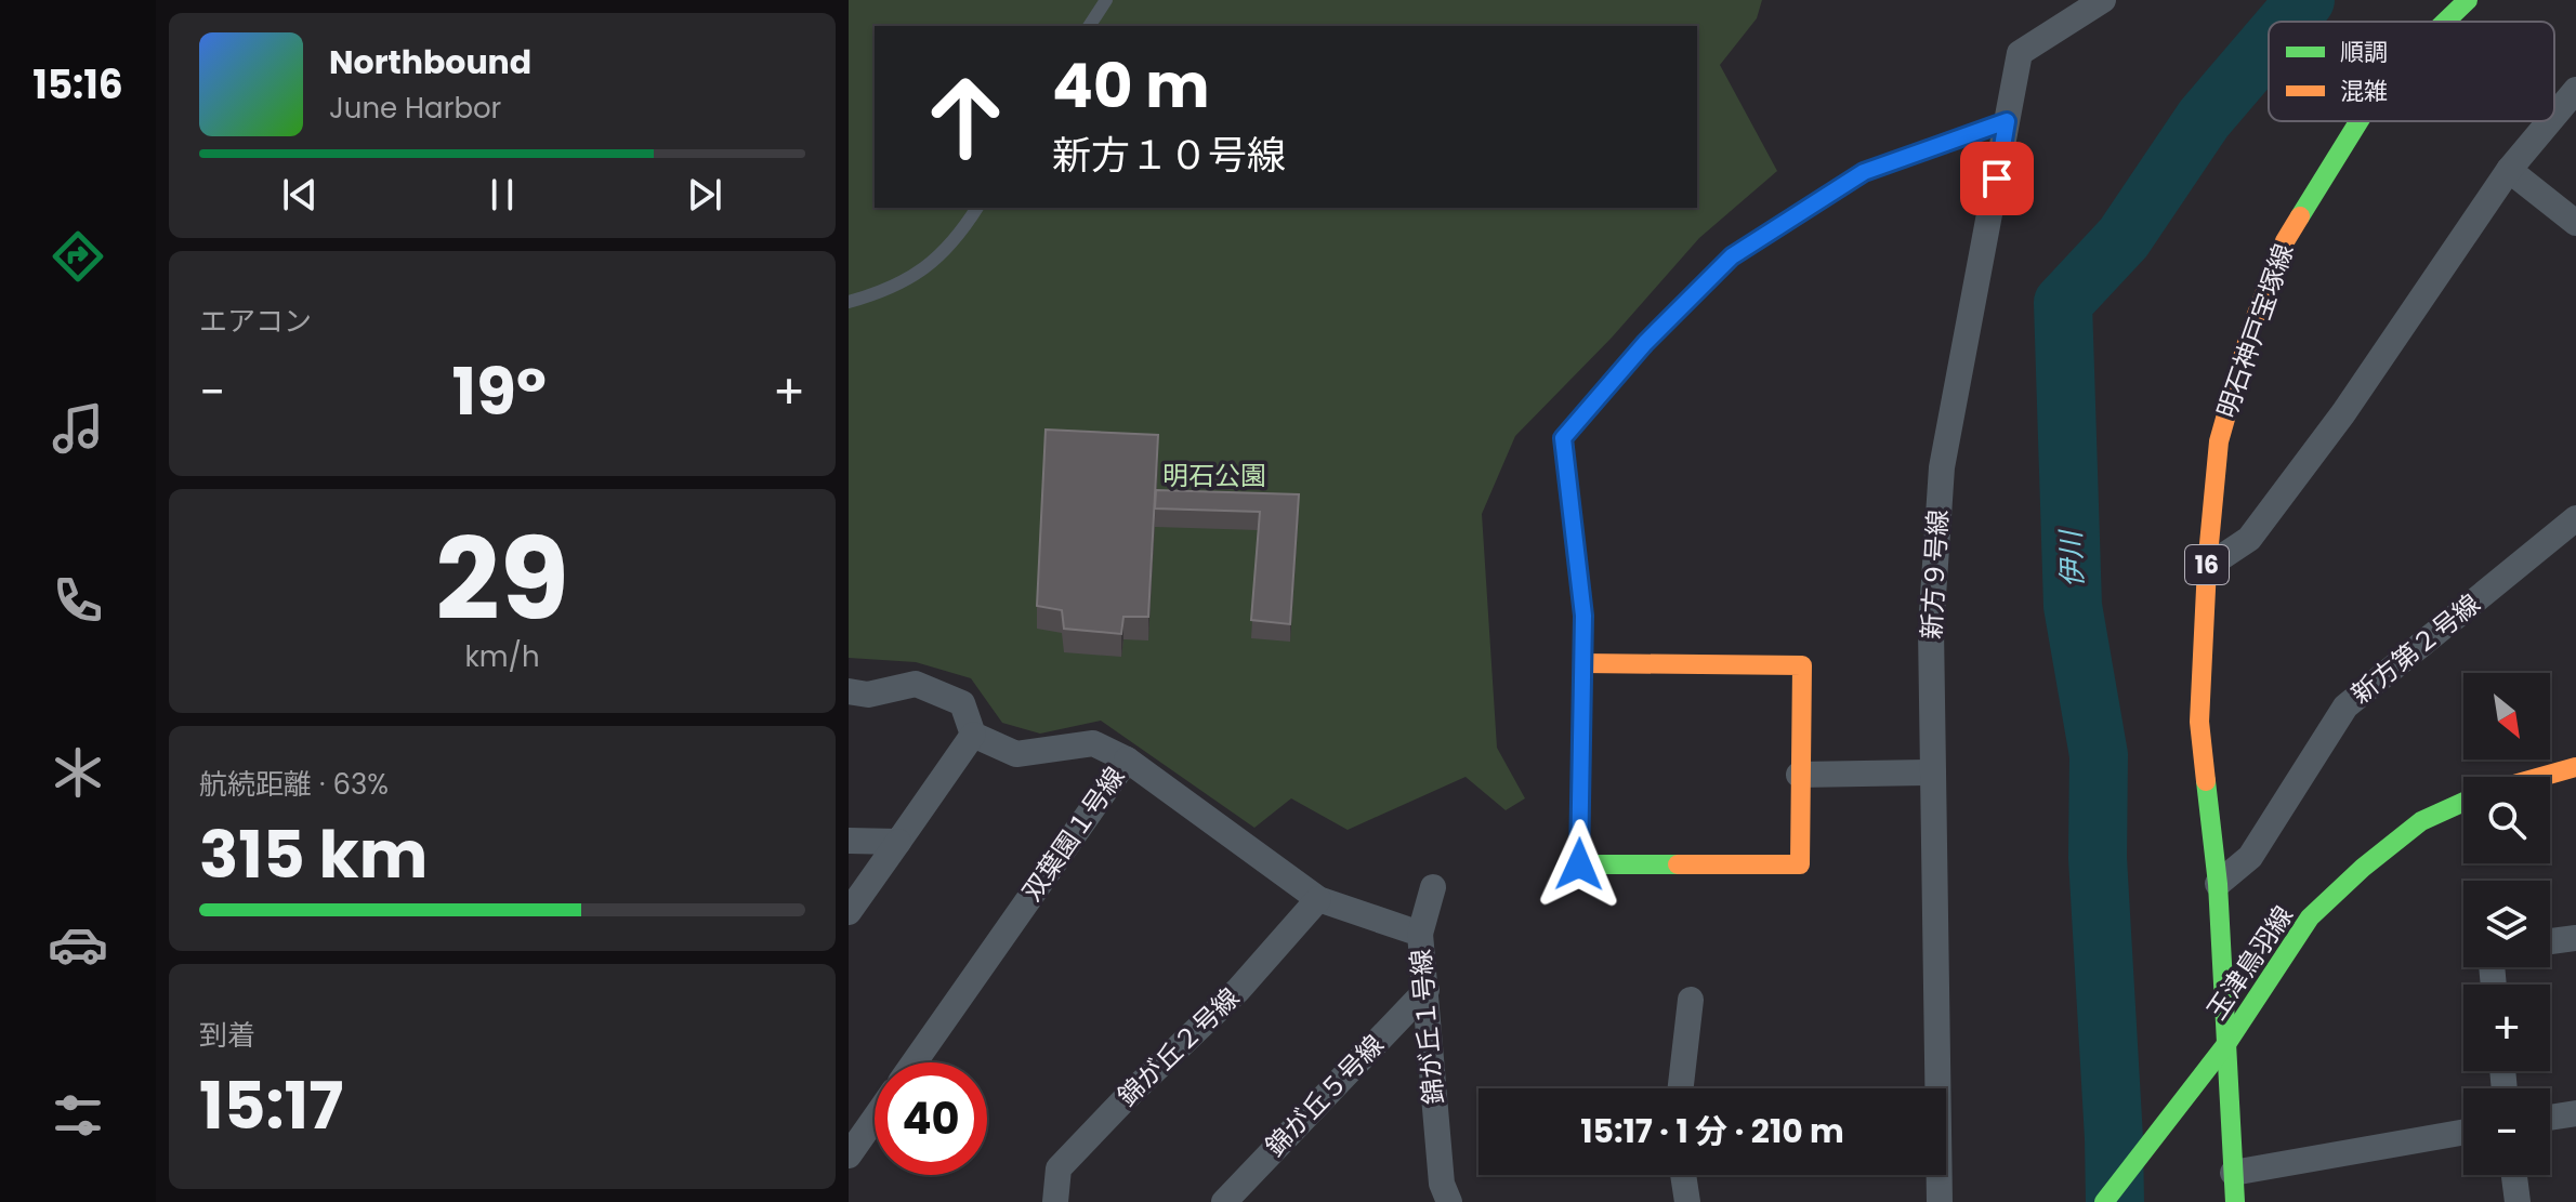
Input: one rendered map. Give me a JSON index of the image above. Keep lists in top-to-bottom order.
{
  "streets": {
    "street": [
      "明石神戸宝塚線",
      "16",
      "新方９号線",
      "新方第２号線",
      "双葉園１号線",
      "玉津鳥羽線",
      "錦が丘１号線",
      "錦が丘２号線",
      "錦が丘５号線"
    ]
  },
  "crossings": [
    ["明石神戸宝塚線", "新方第２号線"],
    ["明石神戸宝塚線", "玉津鳥羽線"],
    ["双葉園１号線", "錦が丘１号線"],
    ["錦が丘１号線", "錦が丘２号線"],
    ["錦が丘１号線", "錦が丘５号線"]
  ],
  "water": ["伊川"],
  "parks": ["明石公園"],
  "legend": ["順調", "混雑"],
  "north": "bottom right",
  "page": {
    "tabs": "15:16",
    "turn": ["40 m", "新方１０号線"],
    "song": ["Northbound", "June Harbor"],
    "tile": [
      "エアコン",
      ["29", "km/h"],
      ["航続距離 · 63%", "315 km"],
      ["到着", "15:17"]
    ],
    "heat": ["−", "19°", "+"],
    "map_buttons": ["+", "−"],
    "limit": "40",
    "trip": "15:17 · 1 分 · 210 m"
  }
}
